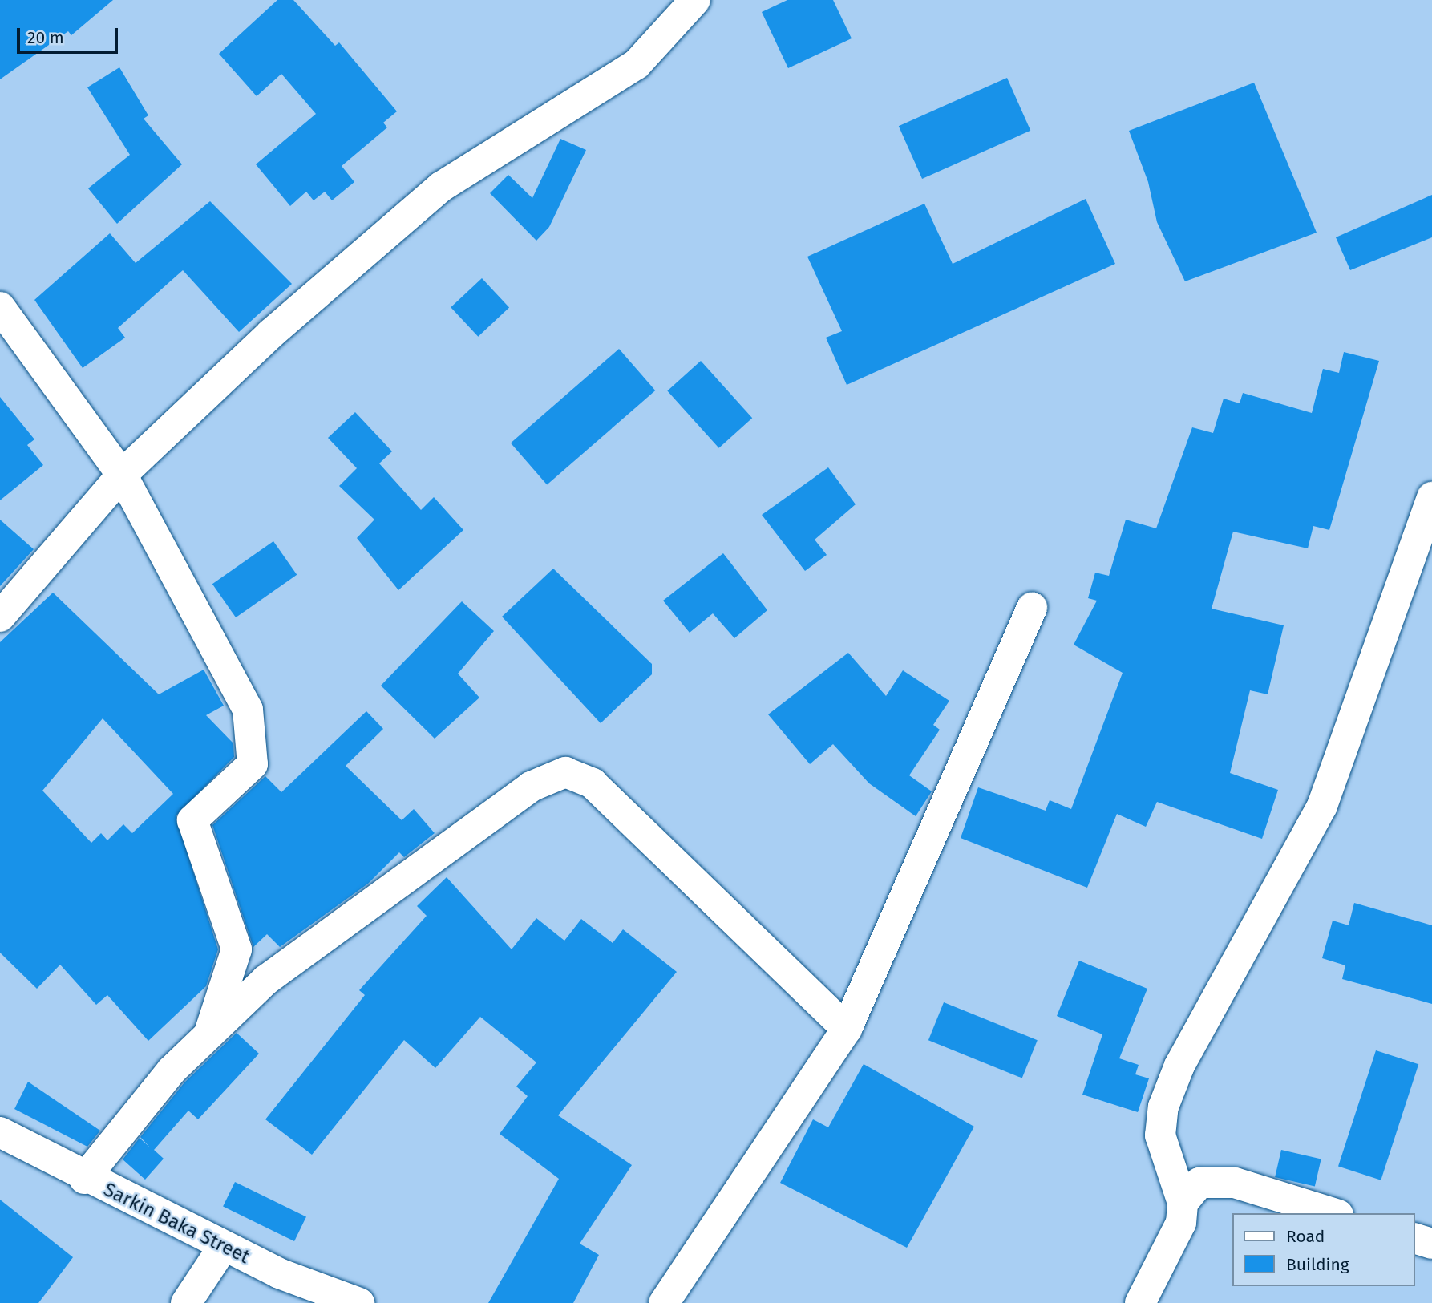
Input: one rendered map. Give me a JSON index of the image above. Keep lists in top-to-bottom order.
{
  "streets": {
    "street": ["Sarkin Baka Street"]
  },
  "legend": ["Road", "Building"],
  "scale_bar": "20 m"
}
